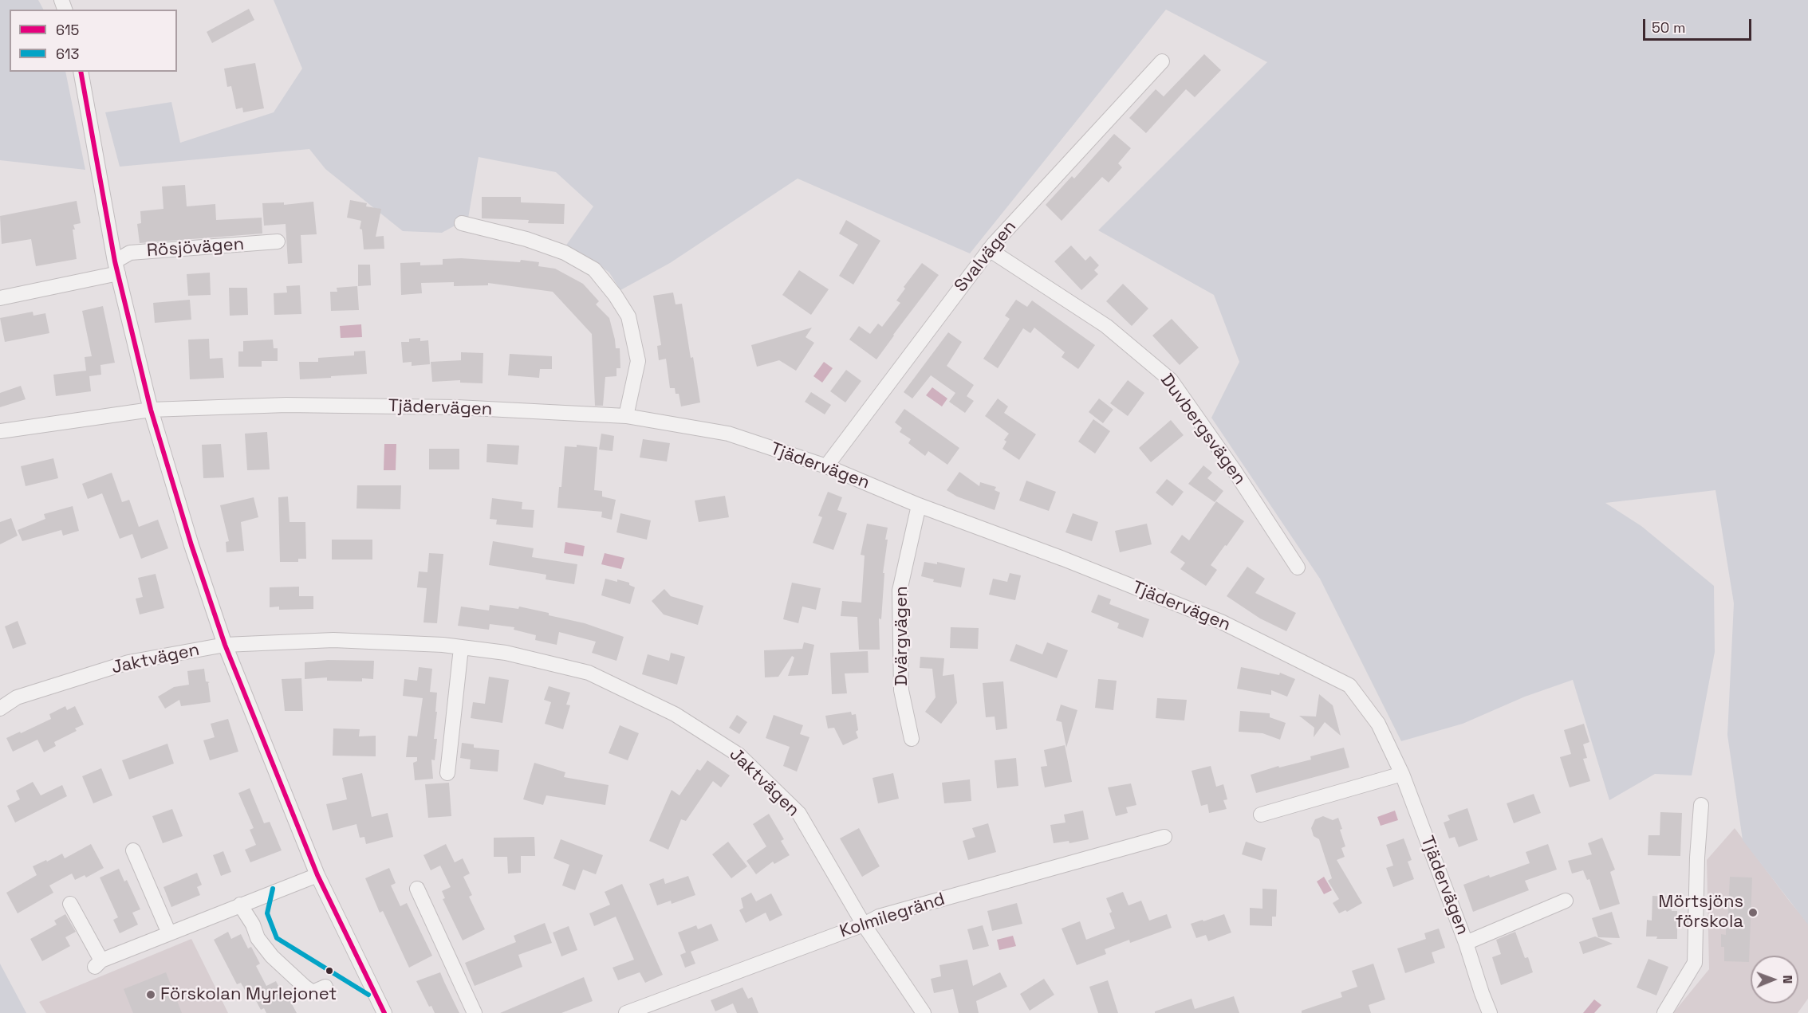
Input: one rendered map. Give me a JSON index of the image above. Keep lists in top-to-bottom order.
{
  "streets": {
    "street": [
      "Rösjövägen",
      "Svalvägen",
      "Tjädervägen",
      "Duvbergsvägen",
      "Dvärgvägen",
      "Jaktvägen",
      "Kolmilegränd"
    ]
  },
  "crossings": [
    ["Svalvägen", "Tjädervägen"],
    ["Svalvägen", "Duvbergsvägen"],
    ["Tjädervägen", "Dvärgvägen"],
    ["Jaktvägen", "Kolmilegränd"]
  ],
  "places": ["Mörtsjöns förskola", "Förskolan Myrlejonet"],
  "lines": ["transit line 615", "transit line 613"],
  "legend": ["615", "613"],
  "scale_bar": "50 m",
  "north": "right"
}
